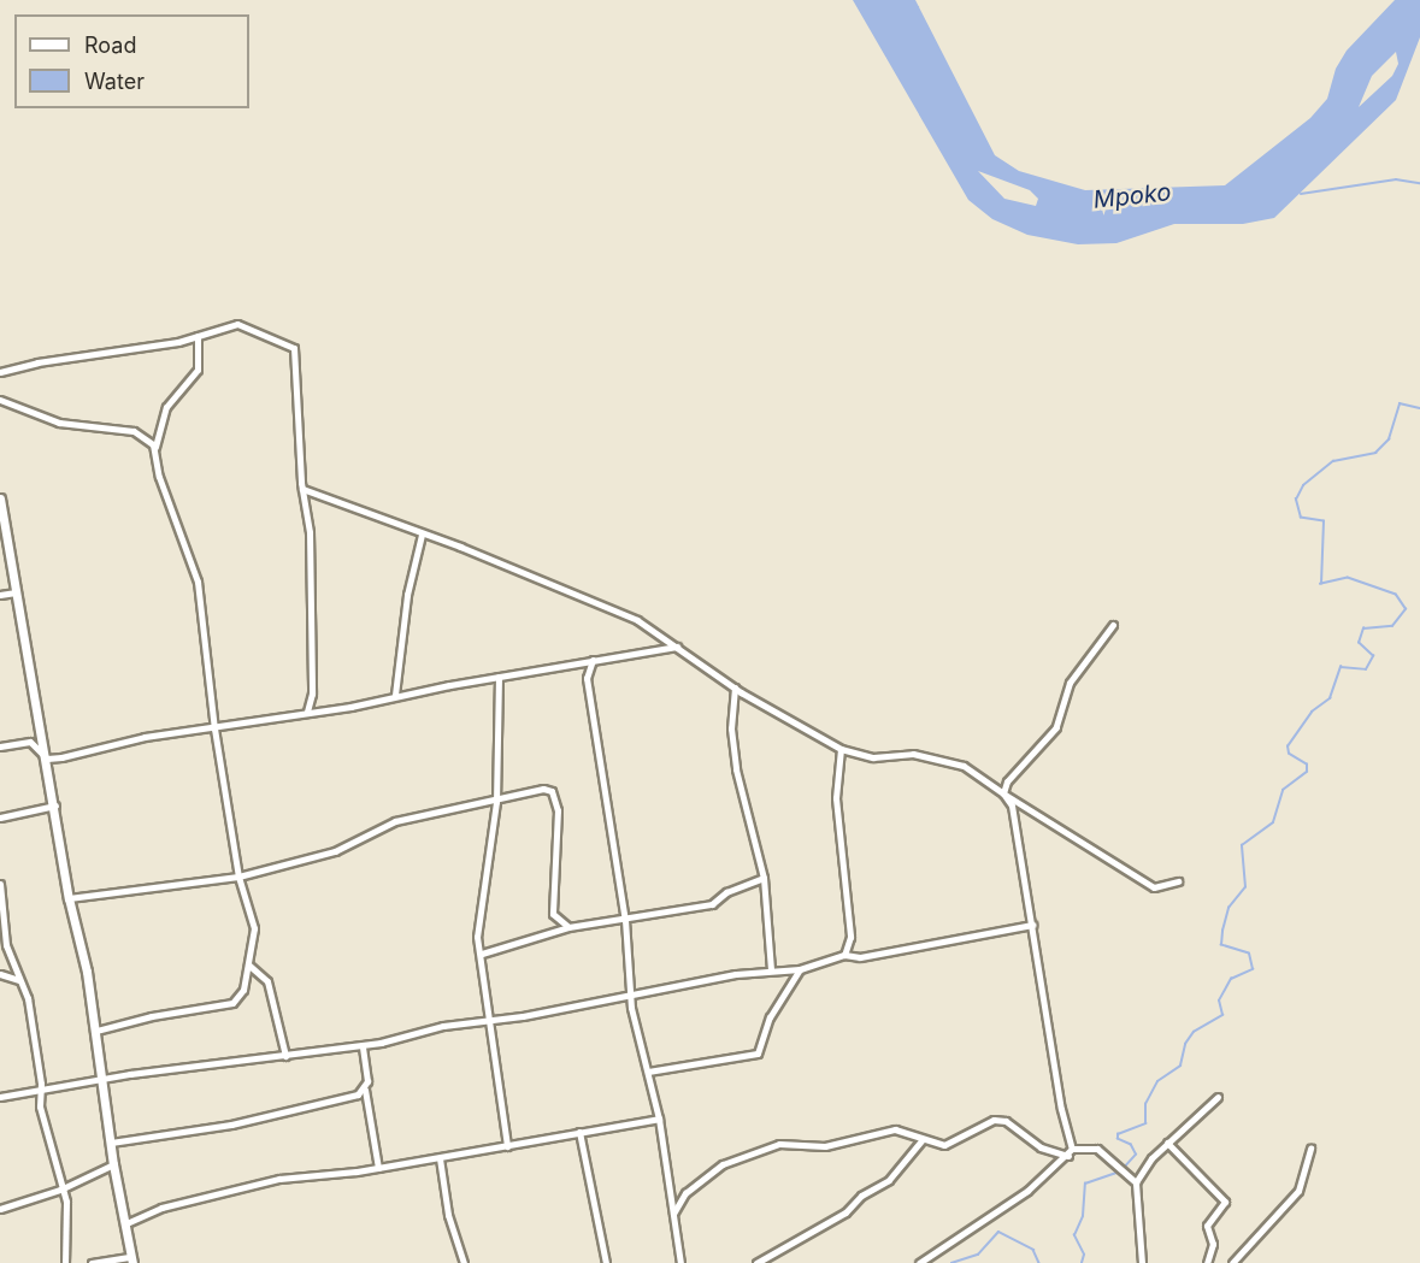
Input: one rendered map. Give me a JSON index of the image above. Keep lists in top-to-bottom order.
{
  "water": ["Mpoko"],
  "legend": ["Road", "Water"]
}
